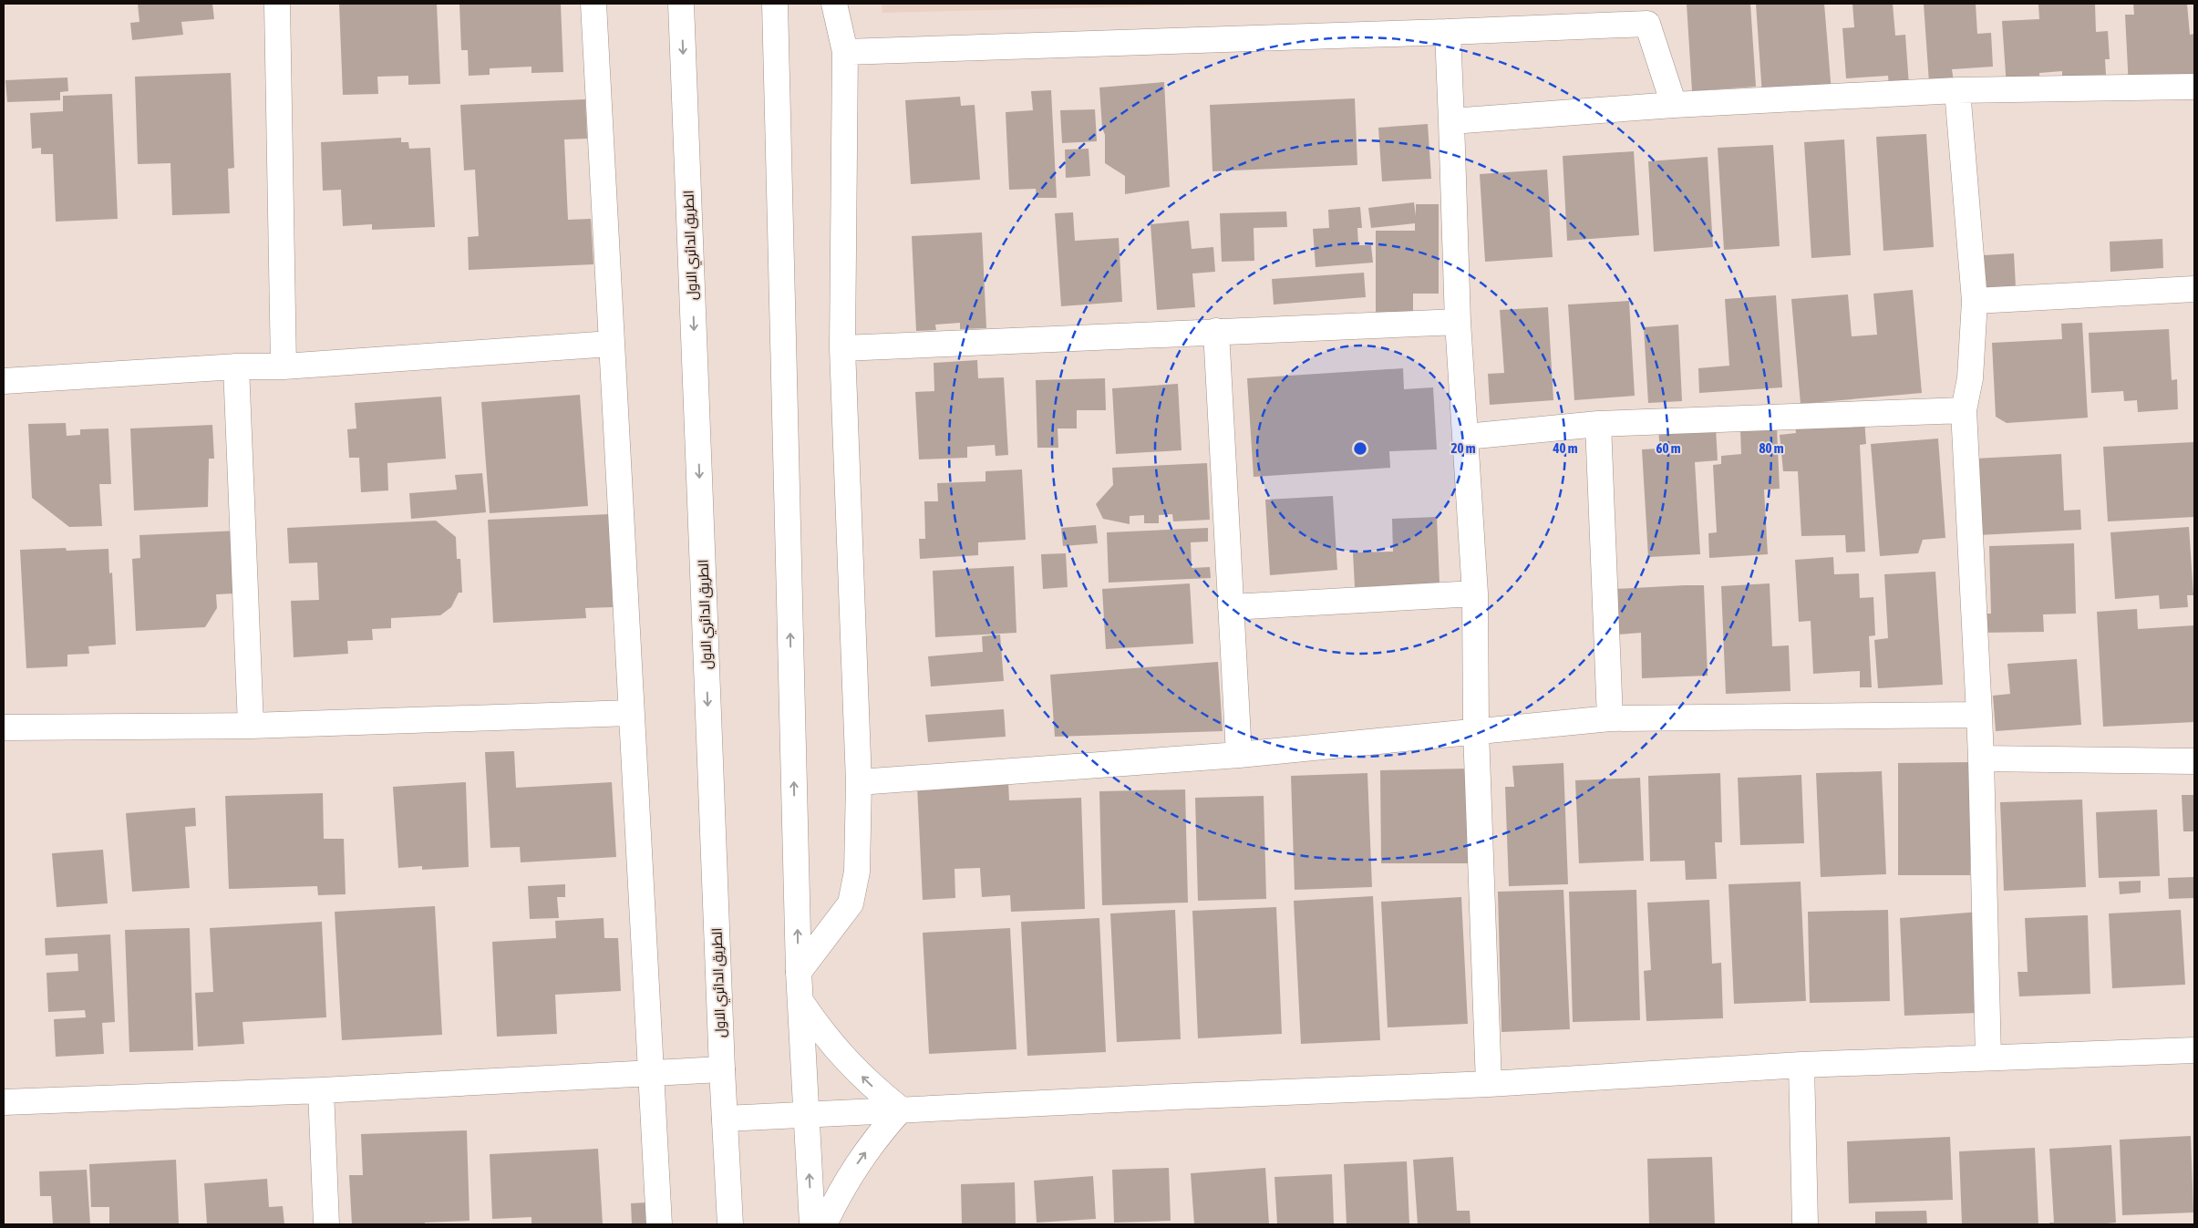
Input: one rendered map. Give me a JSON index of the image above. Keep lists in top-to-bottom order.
{
  "streets": {
    "street": ["الطريق الدائري الاول"]
  },
  "rings": [
    "20 m",
    "40 m",
    "60 m",
    "80 m"
  ]
}
